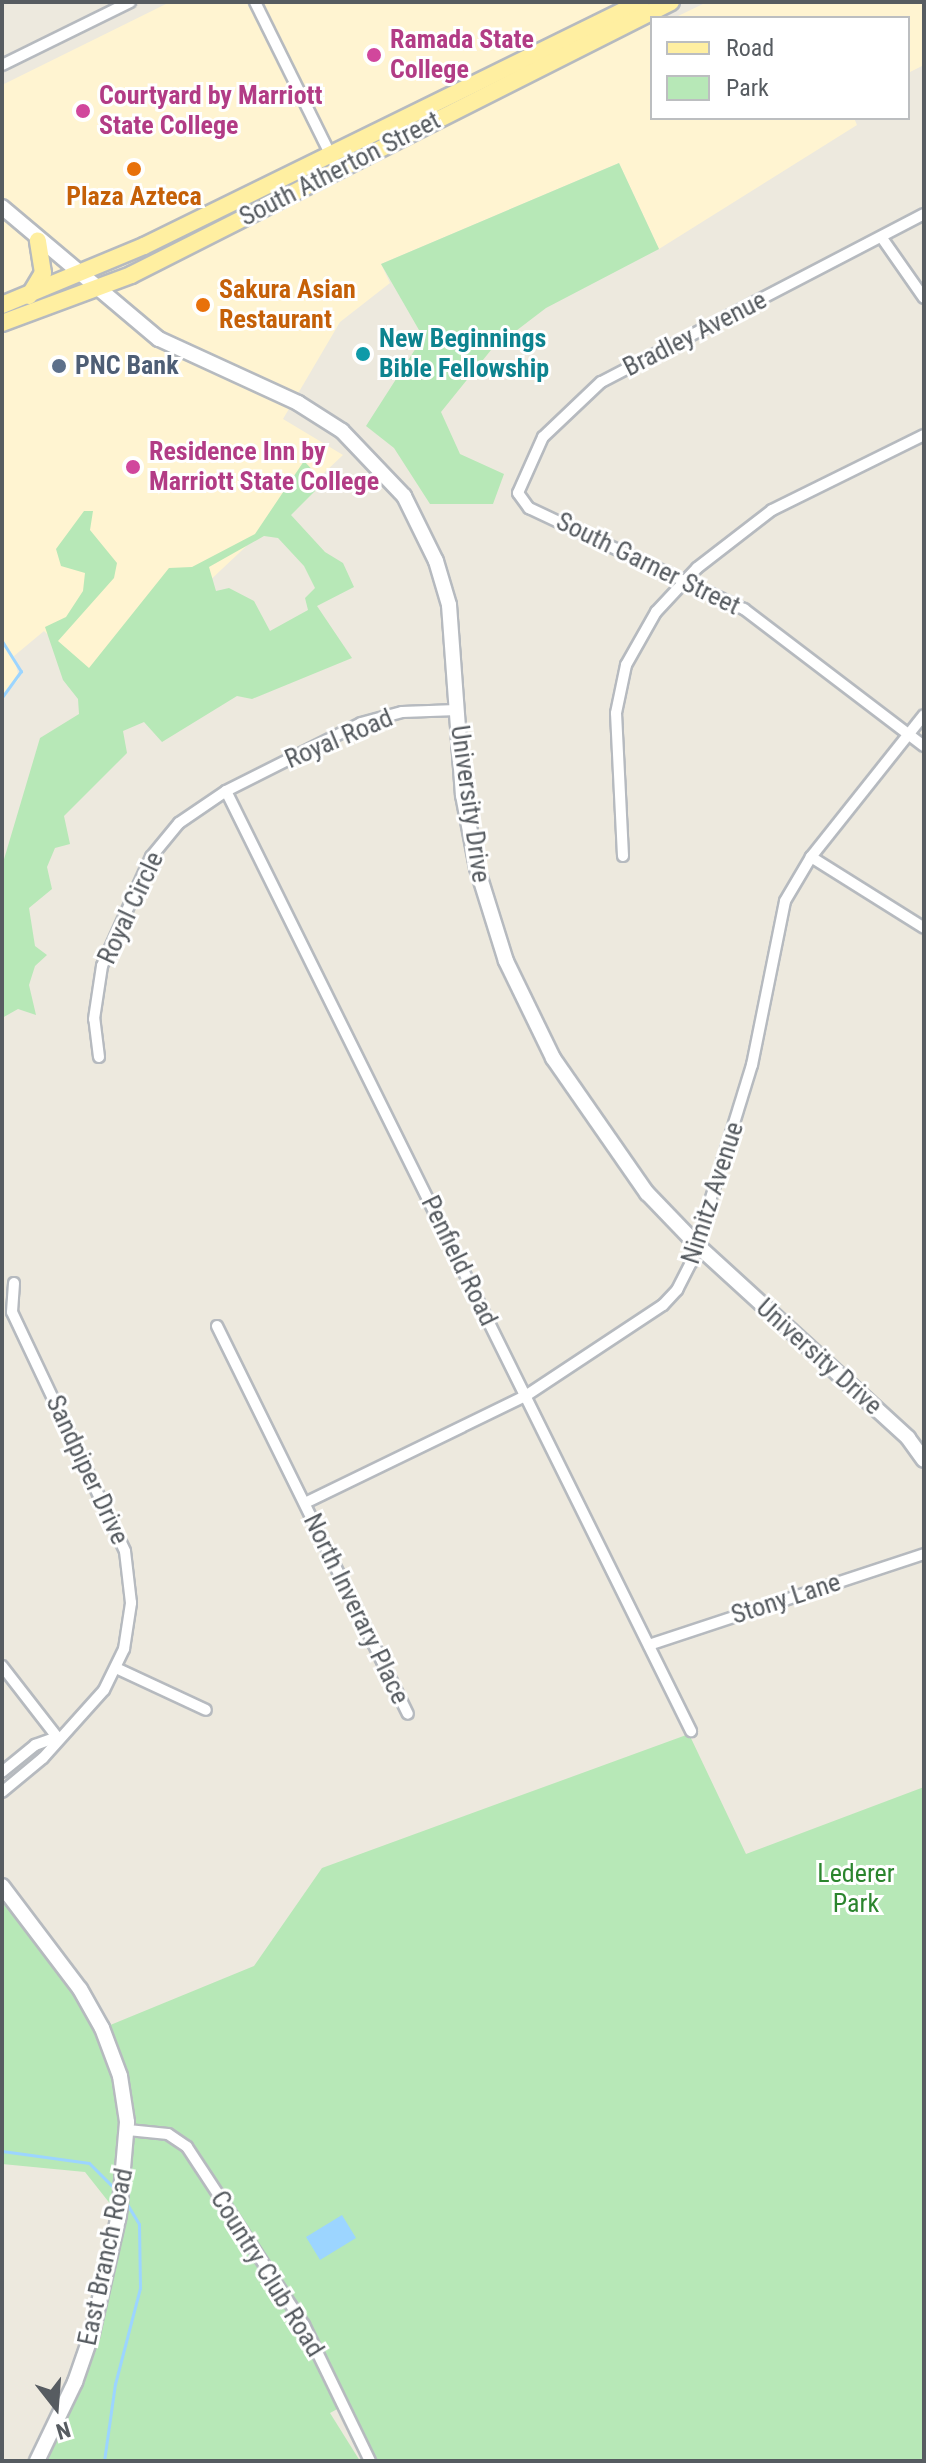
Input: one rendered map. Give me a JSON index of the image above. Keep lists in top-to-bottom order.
{
  "streets": {
    "main road": ["South Atherton Street", "University Drive", "East Branch Road"],
    "street": [
      "Bradley Avenue",
      "South Garner Street",
      "Royal Road",
      "Royal Circle",
      "Nimitz Avenue",
      "Penfield Road",
      "Sandpiper Drive",
      "Stony Lane",
      "North Inverary Place",
      "Country Club Road"
    ]
  },
  "crossings": [
    ["South Atherton Street", "University Drive"],
    ["Bradley Avenue", "South Garner Street"],
    ["South Garner Street", "Nimitz Avenue"],
    ["Royal Road", "University Drive"],
    ["Royal Road", "Royal Circle"],
    ["Royal Road", "Penfield Road"],
    ["University Drive", "Nimitz Avenue"],
    ["Royal Circle", "Penfield Road"],
    ["Nimitz Avenue", "Penfield Road"],
    ["Nimitz Avenue", "North Inverary Place"],
    ["Penfield Road", "Stony Lane"],
    ["East Branch Road", "Country Club Road"]
  ],
  "parks": ["Lederer Park"],
  "places": [
    "Ramada State College",
    "Courtyard by Marriott State College",
    "Plaza Azteca",
    "Sakura Asian Restaurant",
    "New Beginnings Bible Fellowship",
    "PNC Bank",
    "Residence Inn by Marriott State College"
  ],
  "legend": ["Road", "Park"],
  "north": "bottom"
}
